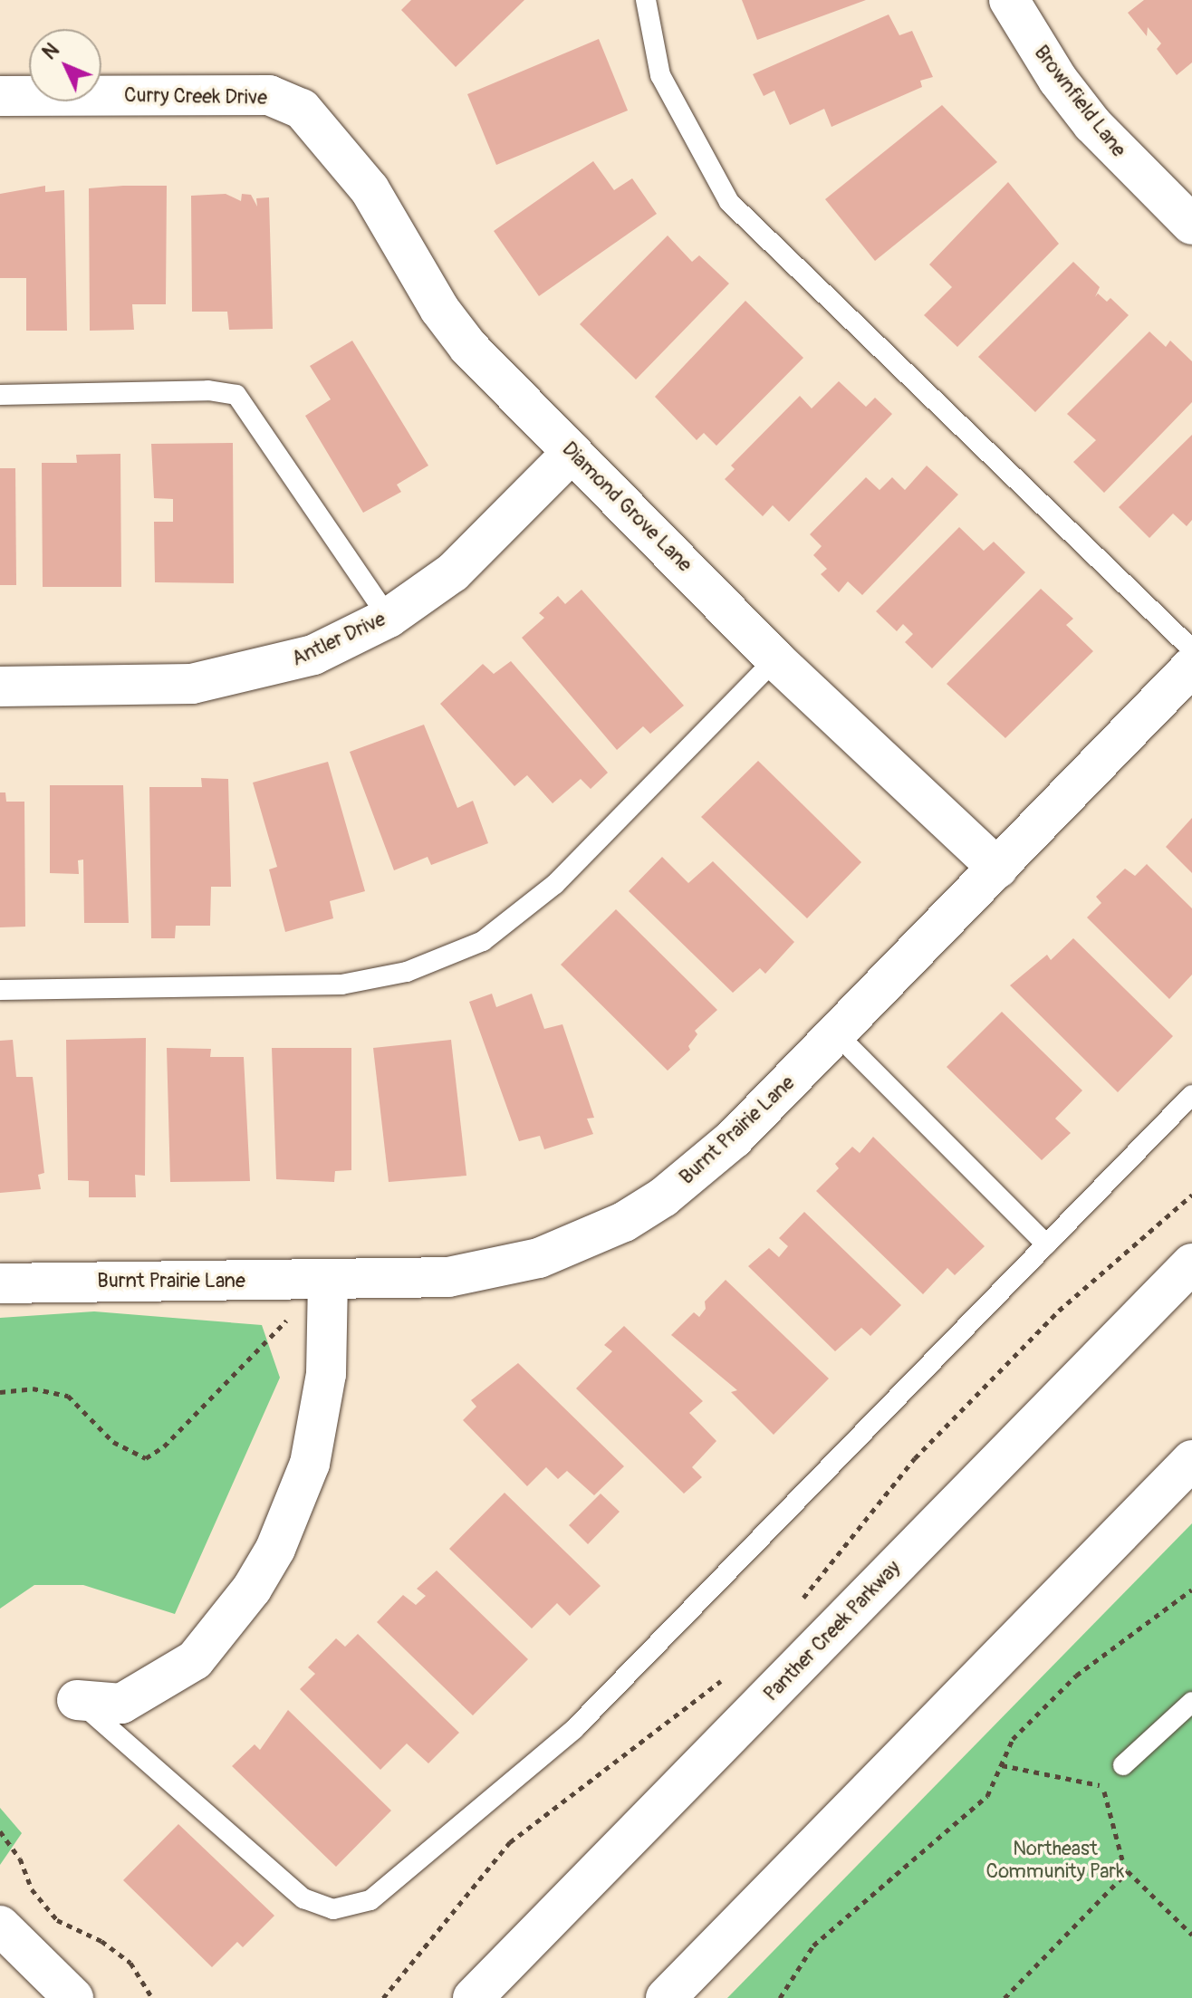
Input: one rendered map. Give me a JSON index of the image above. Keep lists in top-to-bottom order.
{
  "streets": {
    "street": [
      "Curry Creek Drive",
      "Brownfield Lane",
      "Diamond Grove Lane",
      "Antler Drive",
      "Burnt Prairie Lane",
      "Panther Creek Parkway"
    ]
  },
  "crossings": [
    ["Curry Creek Drive", "Diamond Grove Lane"],
    ["Diamond Grove Lane", "Antler Drive"],
    ["Diamond Grove Lane", "Burnt Prairie Lane"]
  ],
  "parks": ["Northeast Community Park"],
  "north": "top left"
}
